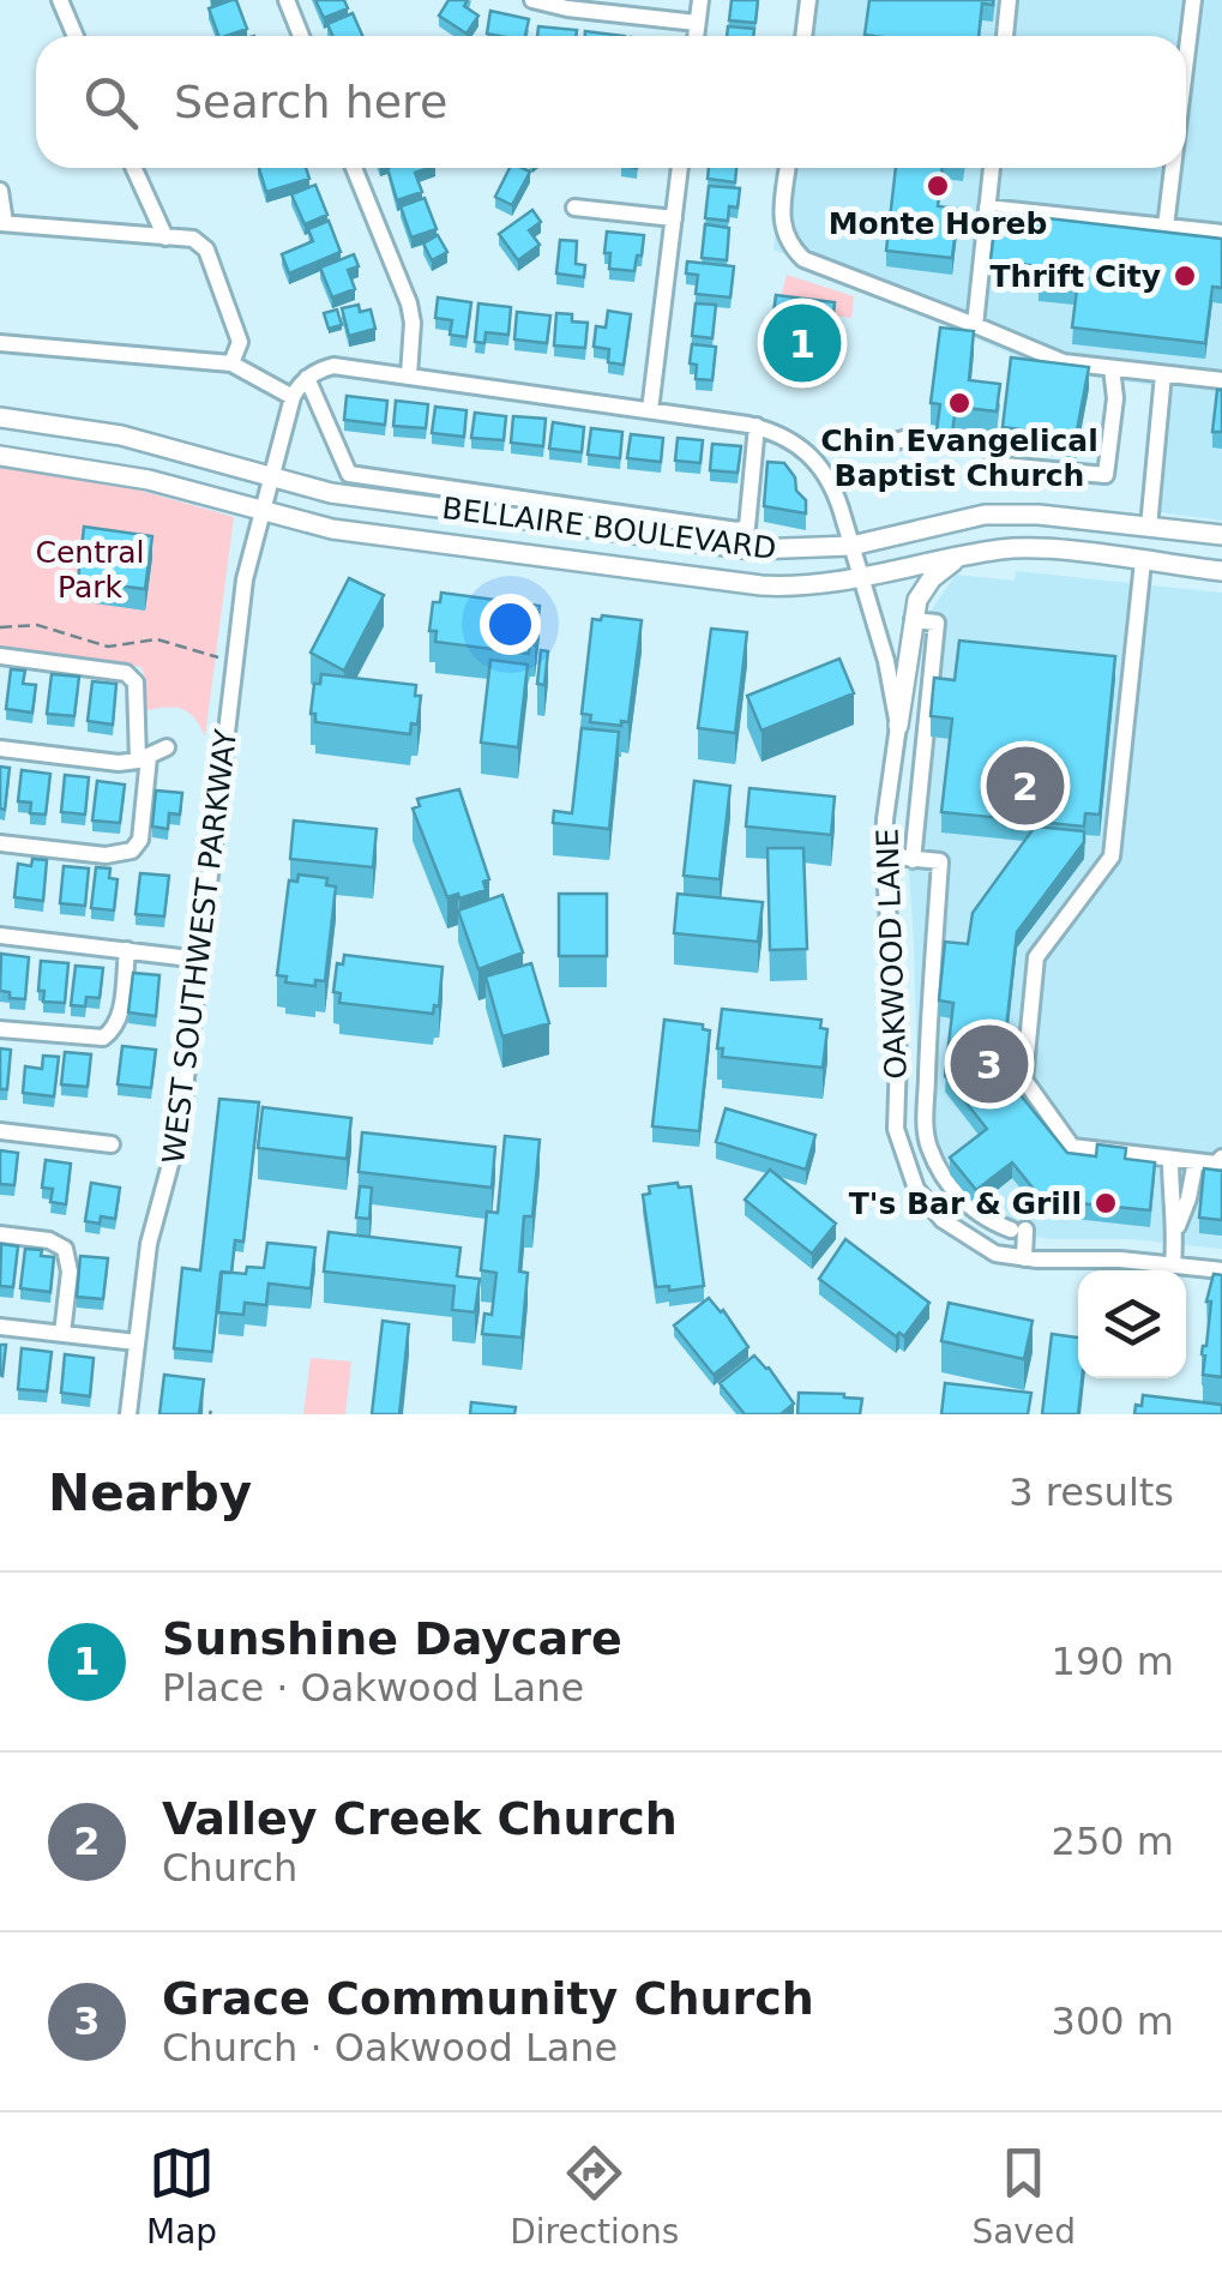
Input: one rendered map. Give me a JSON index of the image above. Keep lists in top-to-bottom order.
{
  "streets": {
    "main road": ["BELLAIRE BOULEVARD"],
    "street": ["WEST SOUTHWEST PARKWAY", "OAKWOOD LANE"]
  },
  "crossings": [
    ["BELLAIRE BOULEVARD", "WEST SOUTHWEST PARKWAY"],
    ["BELLAIRE BOULEVARD", "OAKWOOD LANE"]
  ],
  "parks": ["Central Park"],
  "places": [
    "Monte Horeb",
    "Thrift City",
    "Chin Evangelical Baptist Church",
    "T's Bar & Grill"
  ],
  "page": {
    "search": "Search here",
    "pins": ["1", "2", "3"],
    "heading": ["Nearby", "3 results"],
    "list": [
      {
        "mark": "1",
        "name": "Sunshine Daycare",
        "note": "Place · Oakwood Lane",
        "value": "190 m"
      },
      {
        "mark": "2",
        "name": "Valley Creek Church",
        "note": "Church",
        "value": "250 m"
      },
      {
        "mark": "3",
        "name": "Grace Community Church",
        "note": "Church · Oakwood Lane",
        "value": "300 m"
      }
    ],
    "nav": ["Map", "Directions", "Saved"]
  }
}
